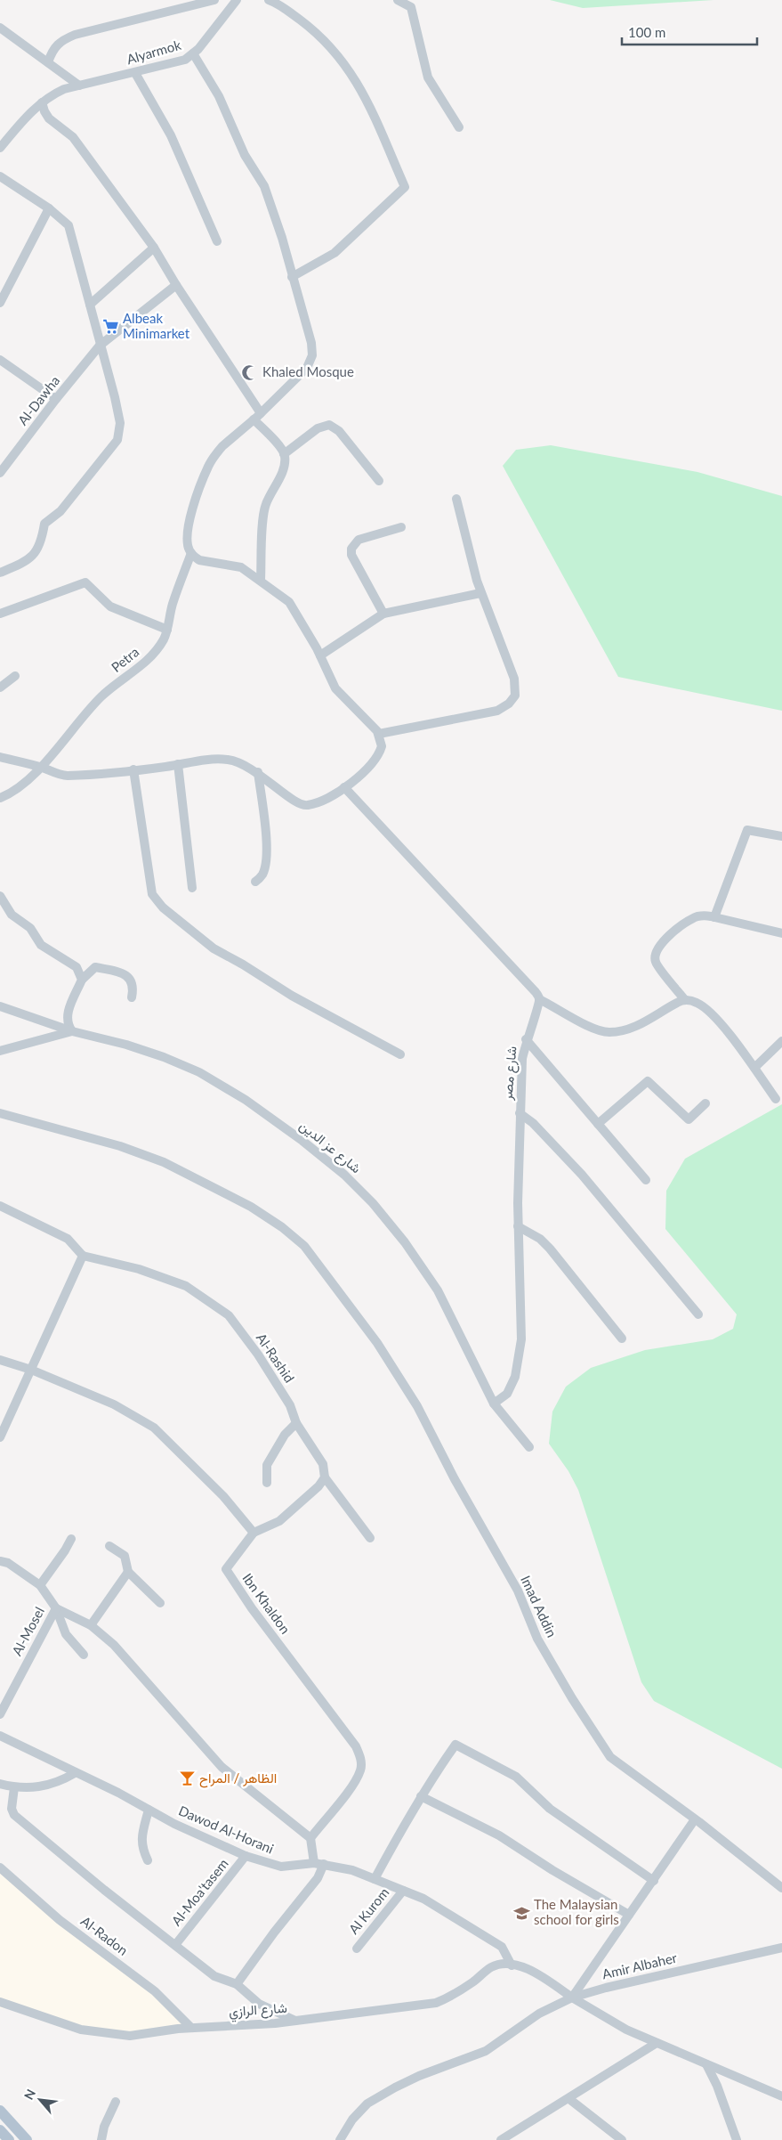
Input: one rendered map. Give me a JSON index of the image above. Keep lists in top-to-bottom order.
{
  "streets": {
    "street": [
      "Alyarmok",
      "Al-Dawha",
      "Petra",
      "شارع مصر",
      "شارع عز الدين",
      "Al-Rashid",
      "Ibn Khaldon",
      "Imad Addin",
      "Al-Mosel",
      "Dawod Al-Horani",
      "Al-Moa'tasem",
      "Al Kurom",
      "Al-Radon",
      "Amir Albaher",
      "شارع الرازي"
    ]
  },
  "crossings": [
    ["شارع مصر", "شارع عز الدين"],
    ["Dawod Al-Horani", "Al-Moa'tasem"],
    ["Dawod Al-Horani", "Al Kurom"],
    ["Dawod Al-Horani", "شارع الرازي"],
    ["Al-Radon", "شارع الرازي"]
  ],
  "places": {
    "supermarket": ["Albeak Minimarket"],
    "mosque": ["Khaled Mosque"],
    "bar": ["الظاهر / المراح"],
    "school or university": ["The Malaysian school for girls"]
  },
  "scale_bar": "100 m",
  "north": "top left"
}
